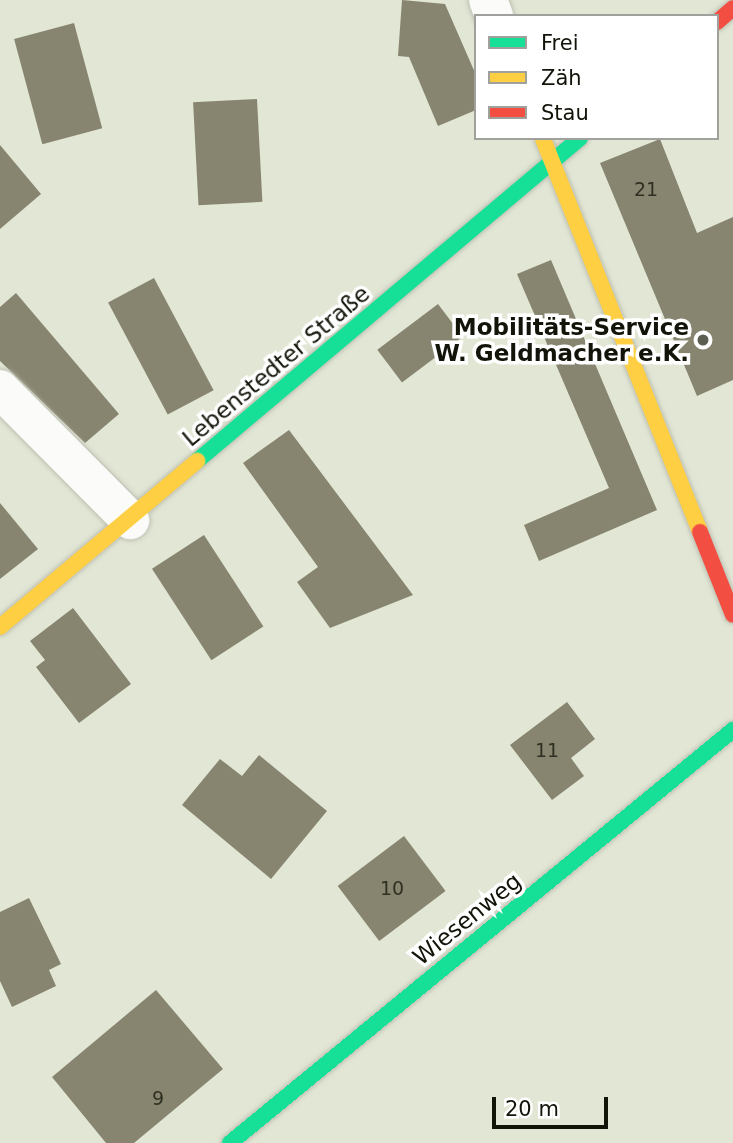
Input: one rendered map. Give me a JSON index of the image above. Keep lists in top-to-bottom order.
{
  "streets": {
    "street": ["Lebenstedter Straße", "Wiesenweg"]
  },
  "places": ["Mobilitäts-Service W. Geldmacher e.K."],
  "house_numbers": [
    "21",
    "11",
    "10",
    "9"
  ],
  "legend": ["Frei", "Zäh", "Stau"],
  "scale_bar": "20 m"
}
